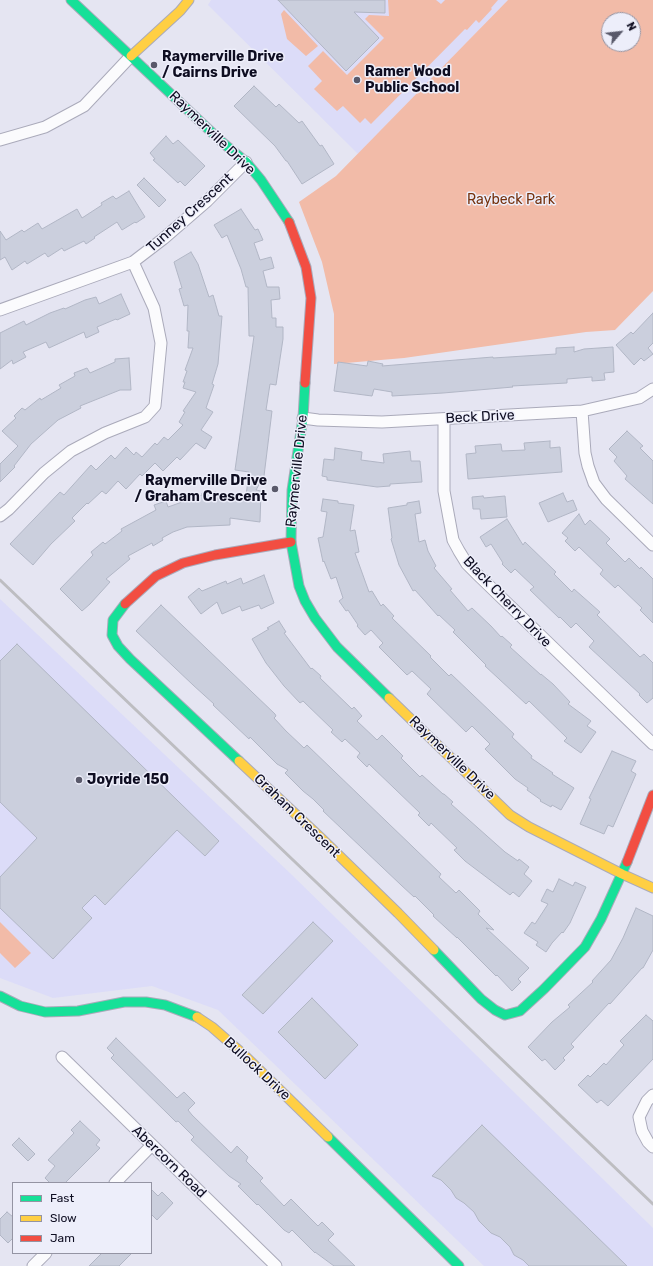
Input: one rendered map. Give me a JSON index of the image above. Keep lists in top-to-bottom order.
{
  "streets": {
    "street": [
      "Raymerville Drive",
      "Tunney Crescent",
      "Beck Drive",
      "Black Cherry Drive",
      "Graham Crescent",
      "Bullock Drive",
      "Abercorn Road"
    ]
  },
  "crossings": [
    ["Raymerville Drive", "Tunney Crescent"],
    ["Raymerville Drive", "Beck Drive"],
    ["Raymerville Drive", "Graham Crescent"],
    ["Beck Drive", "Black Cherry Drive"]
  ],
  "parks": ["Raybeck Park"],
  "places": [
    "Raymerville Drive / Cairns Drive",
    "Ramer Wood Public School",
    "Raymerville Drive / Graham Crescent",
    "Joyride 150"
  ],
  "legend": ["Fast", "Slow", "Jam"],
  "north": "top right"
}
